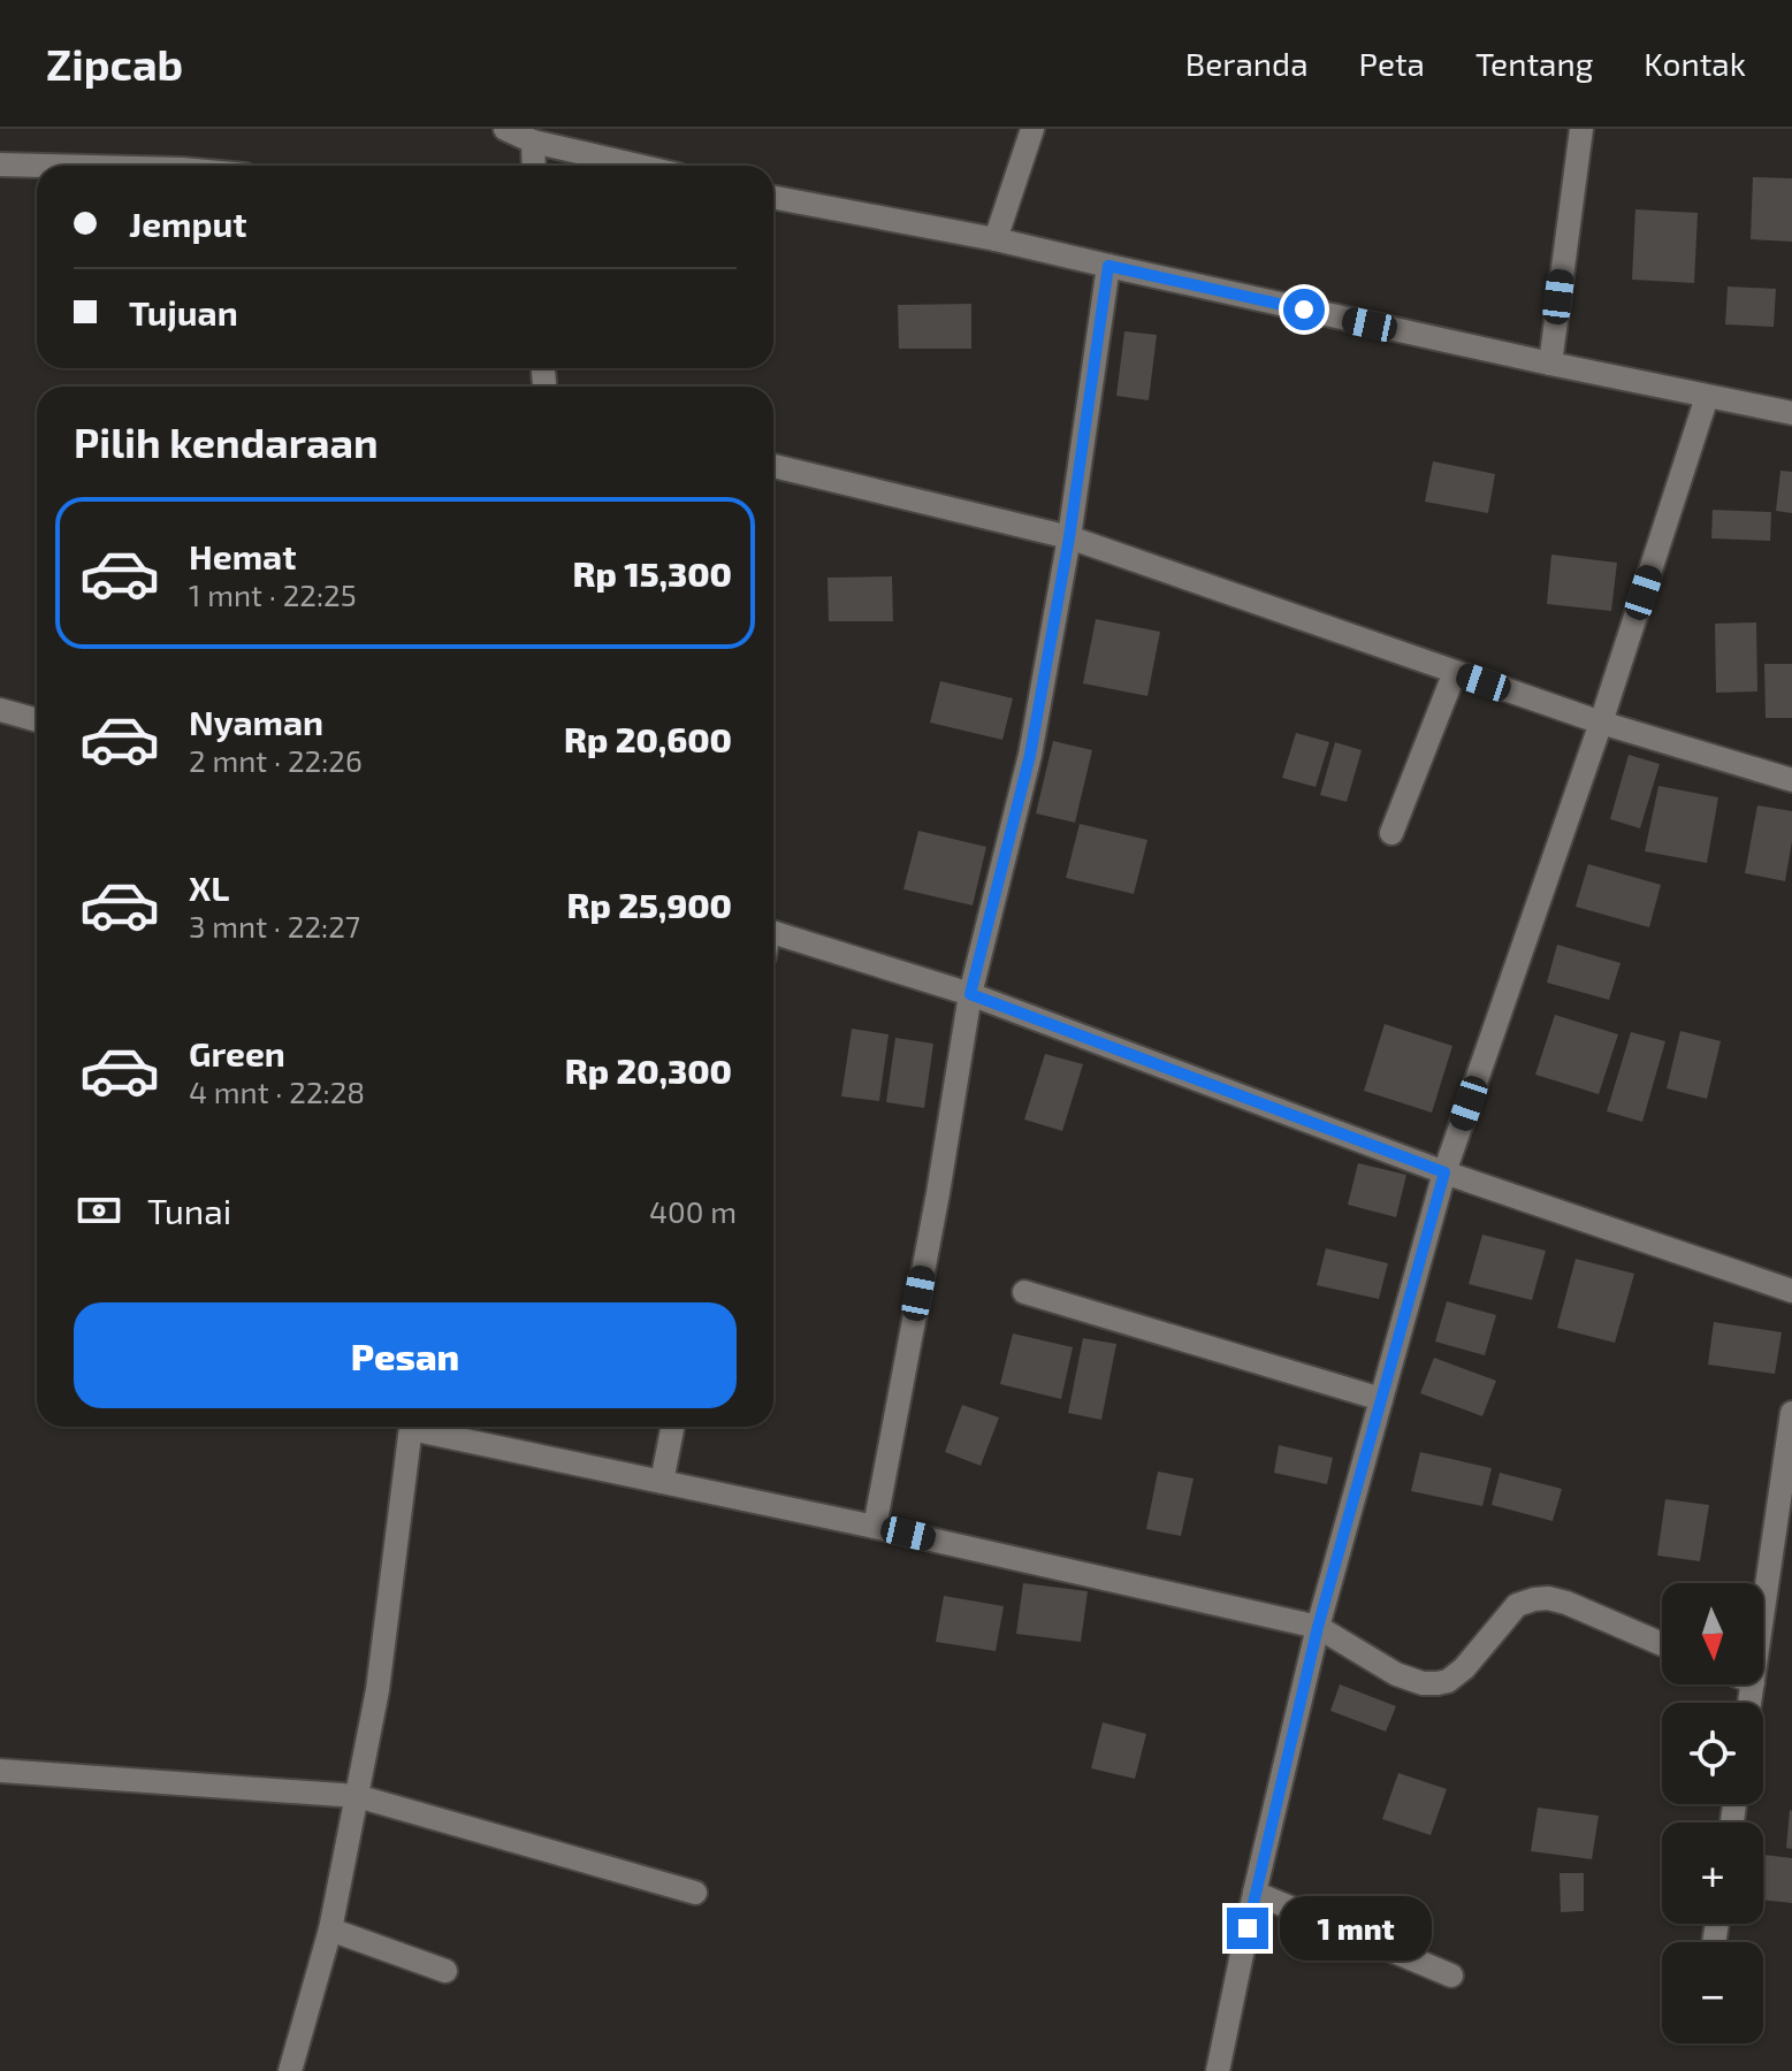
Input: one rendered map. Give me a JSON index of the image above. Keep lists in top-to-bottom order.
{
  "north": "bottom",
  "page": {
    "header": "Zipcab",
    "nav": [
      "Beranda",
      "Peta",
      "Tentang",
      "Kontak"
    ],
    "banner": ["Jemput", "Tujuan"],
    "heading": "Pilih kendaraan",
    "list": [
      {
        "name": "Hemat",
        "note": "1 mnt · 22:25",
        "value": "Rp 15,300"
      },
      {
        "name": "Nyaman",
        "note": "2 mnt · 22:26",
        "value": "Rp 20,600"
      },
      {
        "name": "XL",
        "note": "3 mnt · 22:27",
        "value": "Rp 25,900"
      },
      {
        "name": "Green",
        "note": "4 mnt · 22:28",
        "value": "Rp 20,300"
      }
    ],
    "pay": ["Tunai", "400 m"],
    "buttons": "Pesan",
    "map_buttons": ["+", "−"],
    "bubble": "1 mnt"
  }
}
